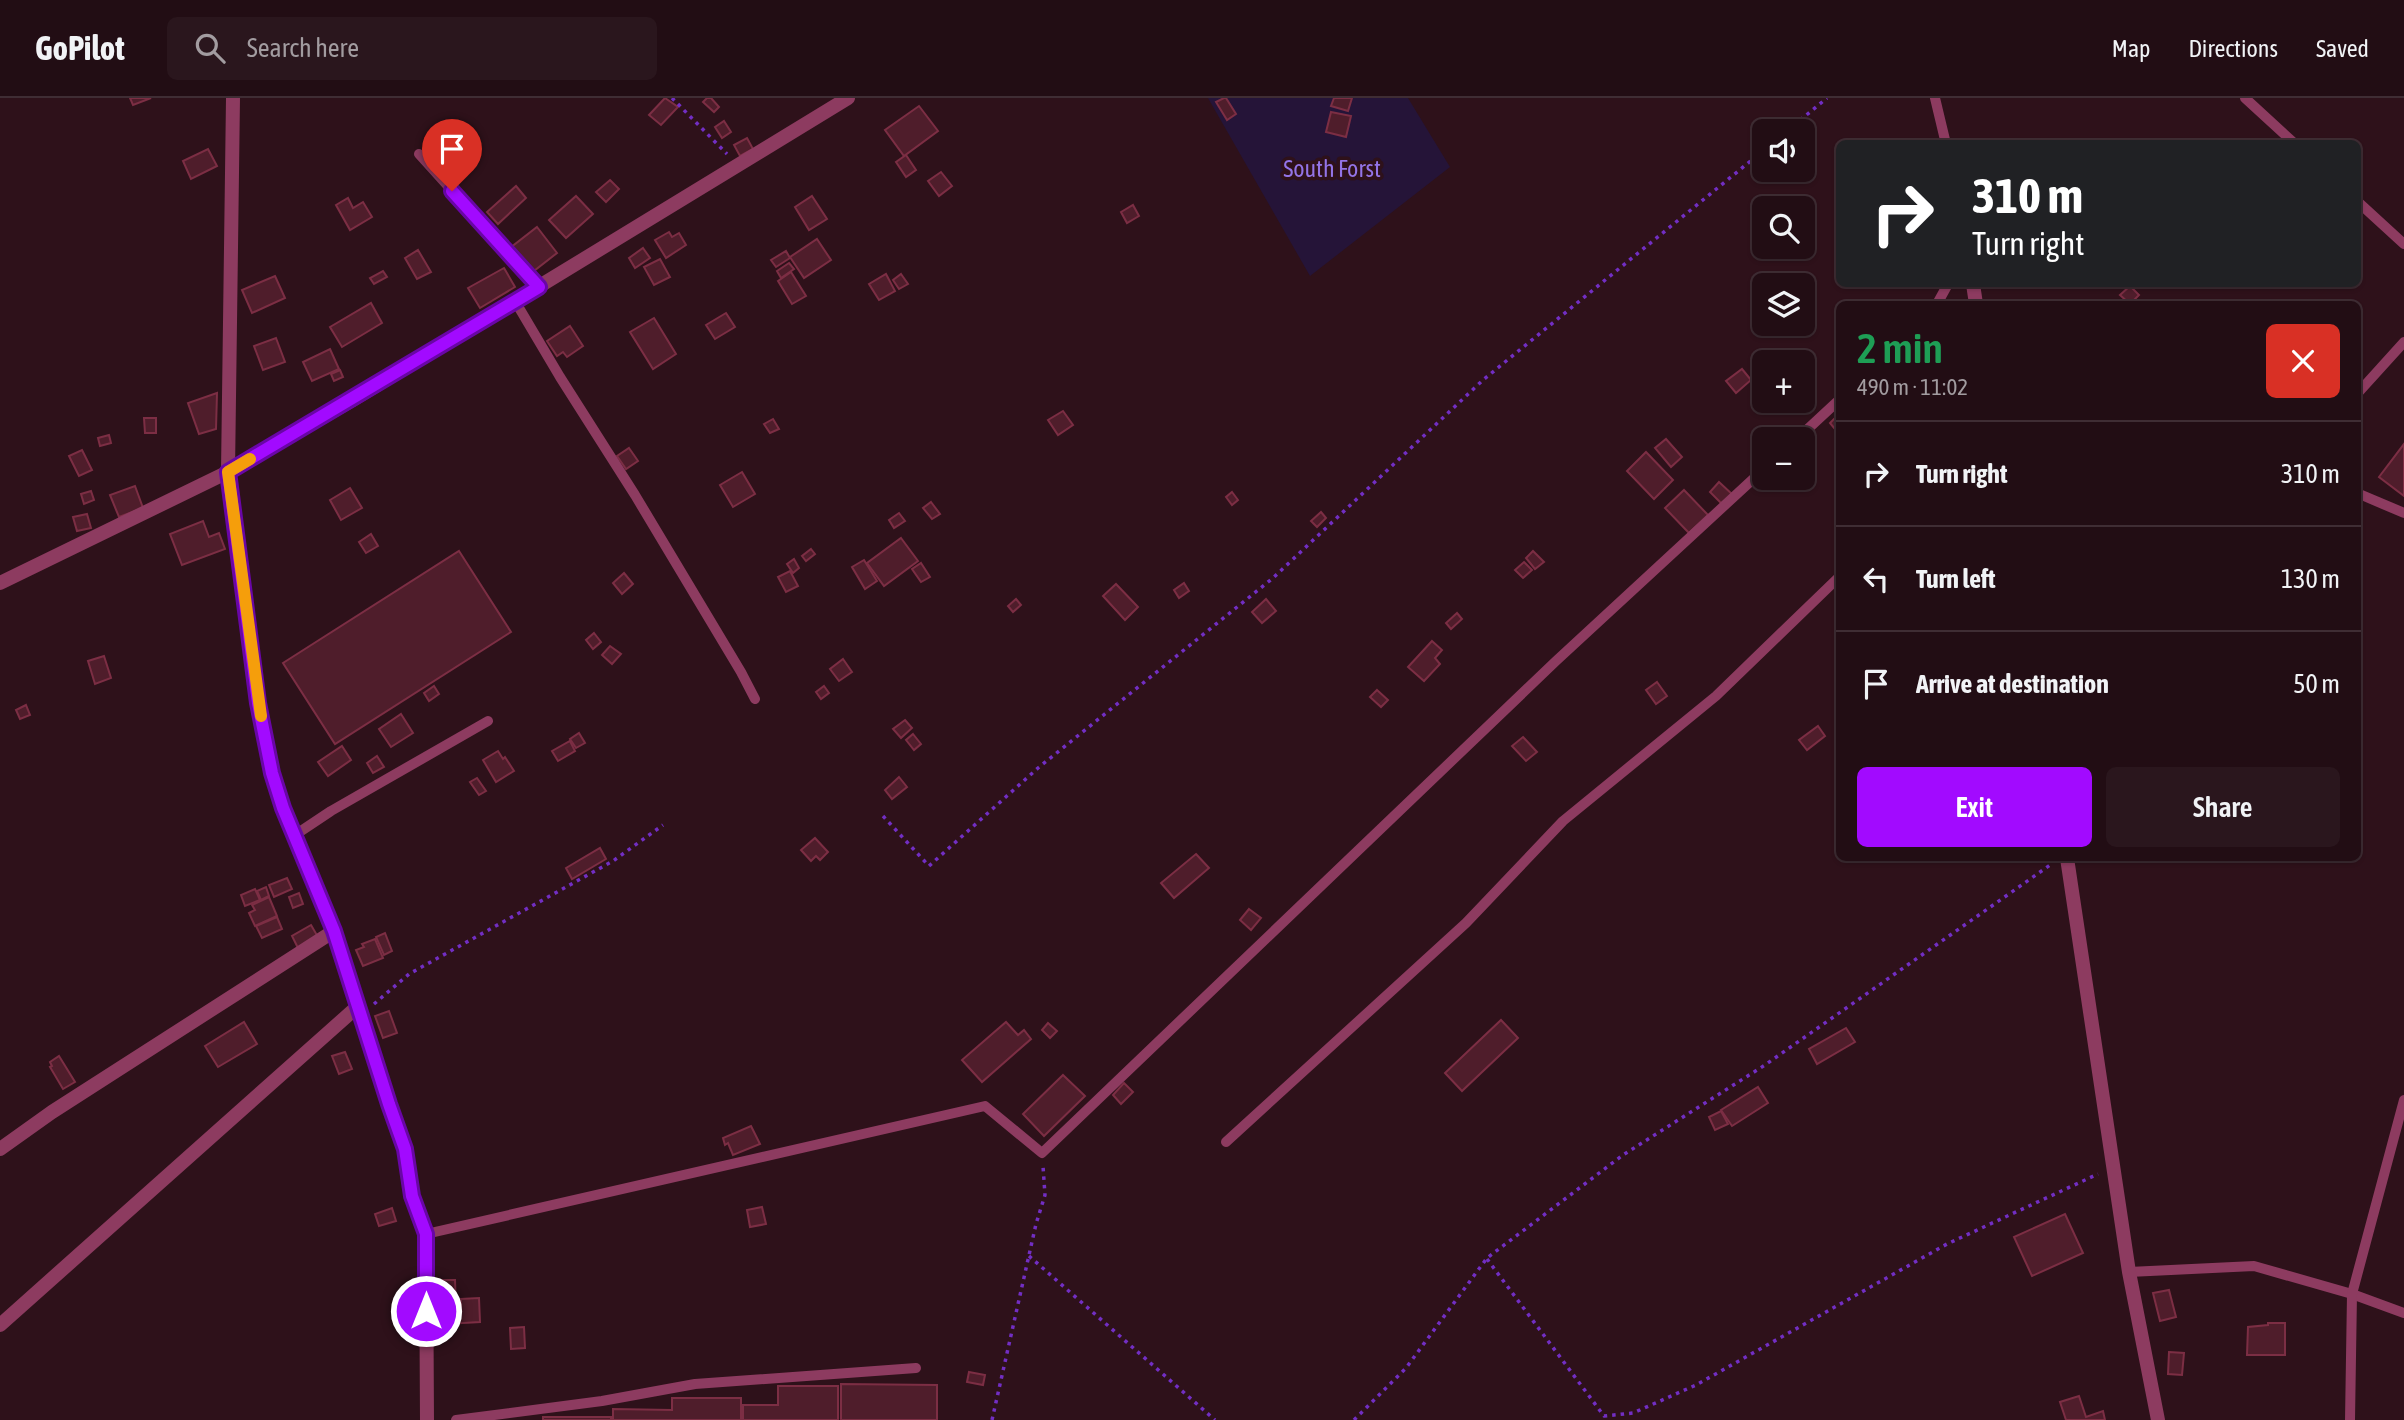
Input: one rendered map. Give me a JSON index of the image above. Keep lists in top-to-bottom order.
{
  "parks": ["South Forst"],
  "page": {
    "header": "GoPilot",
    "search": "Search here",
    "nav": ["Map", "Directions", "Saved"],
    "map_buttons": ["+", "−"],
    "turn": ["310 m", "Turn right"],
    "heading": ["2 min", "490 m · 11:02"],
    "list": [
      {
        "name": "Turn right",
        "value": "310 m"
      },
      {
        "name": "Turn left",
        "value": "130 m"
      },
      {
        "name": "Arrive at destination",
        "value": "50 m"
      }
    ],
    "buttons": ["Exit", "Share"]
  }
}
